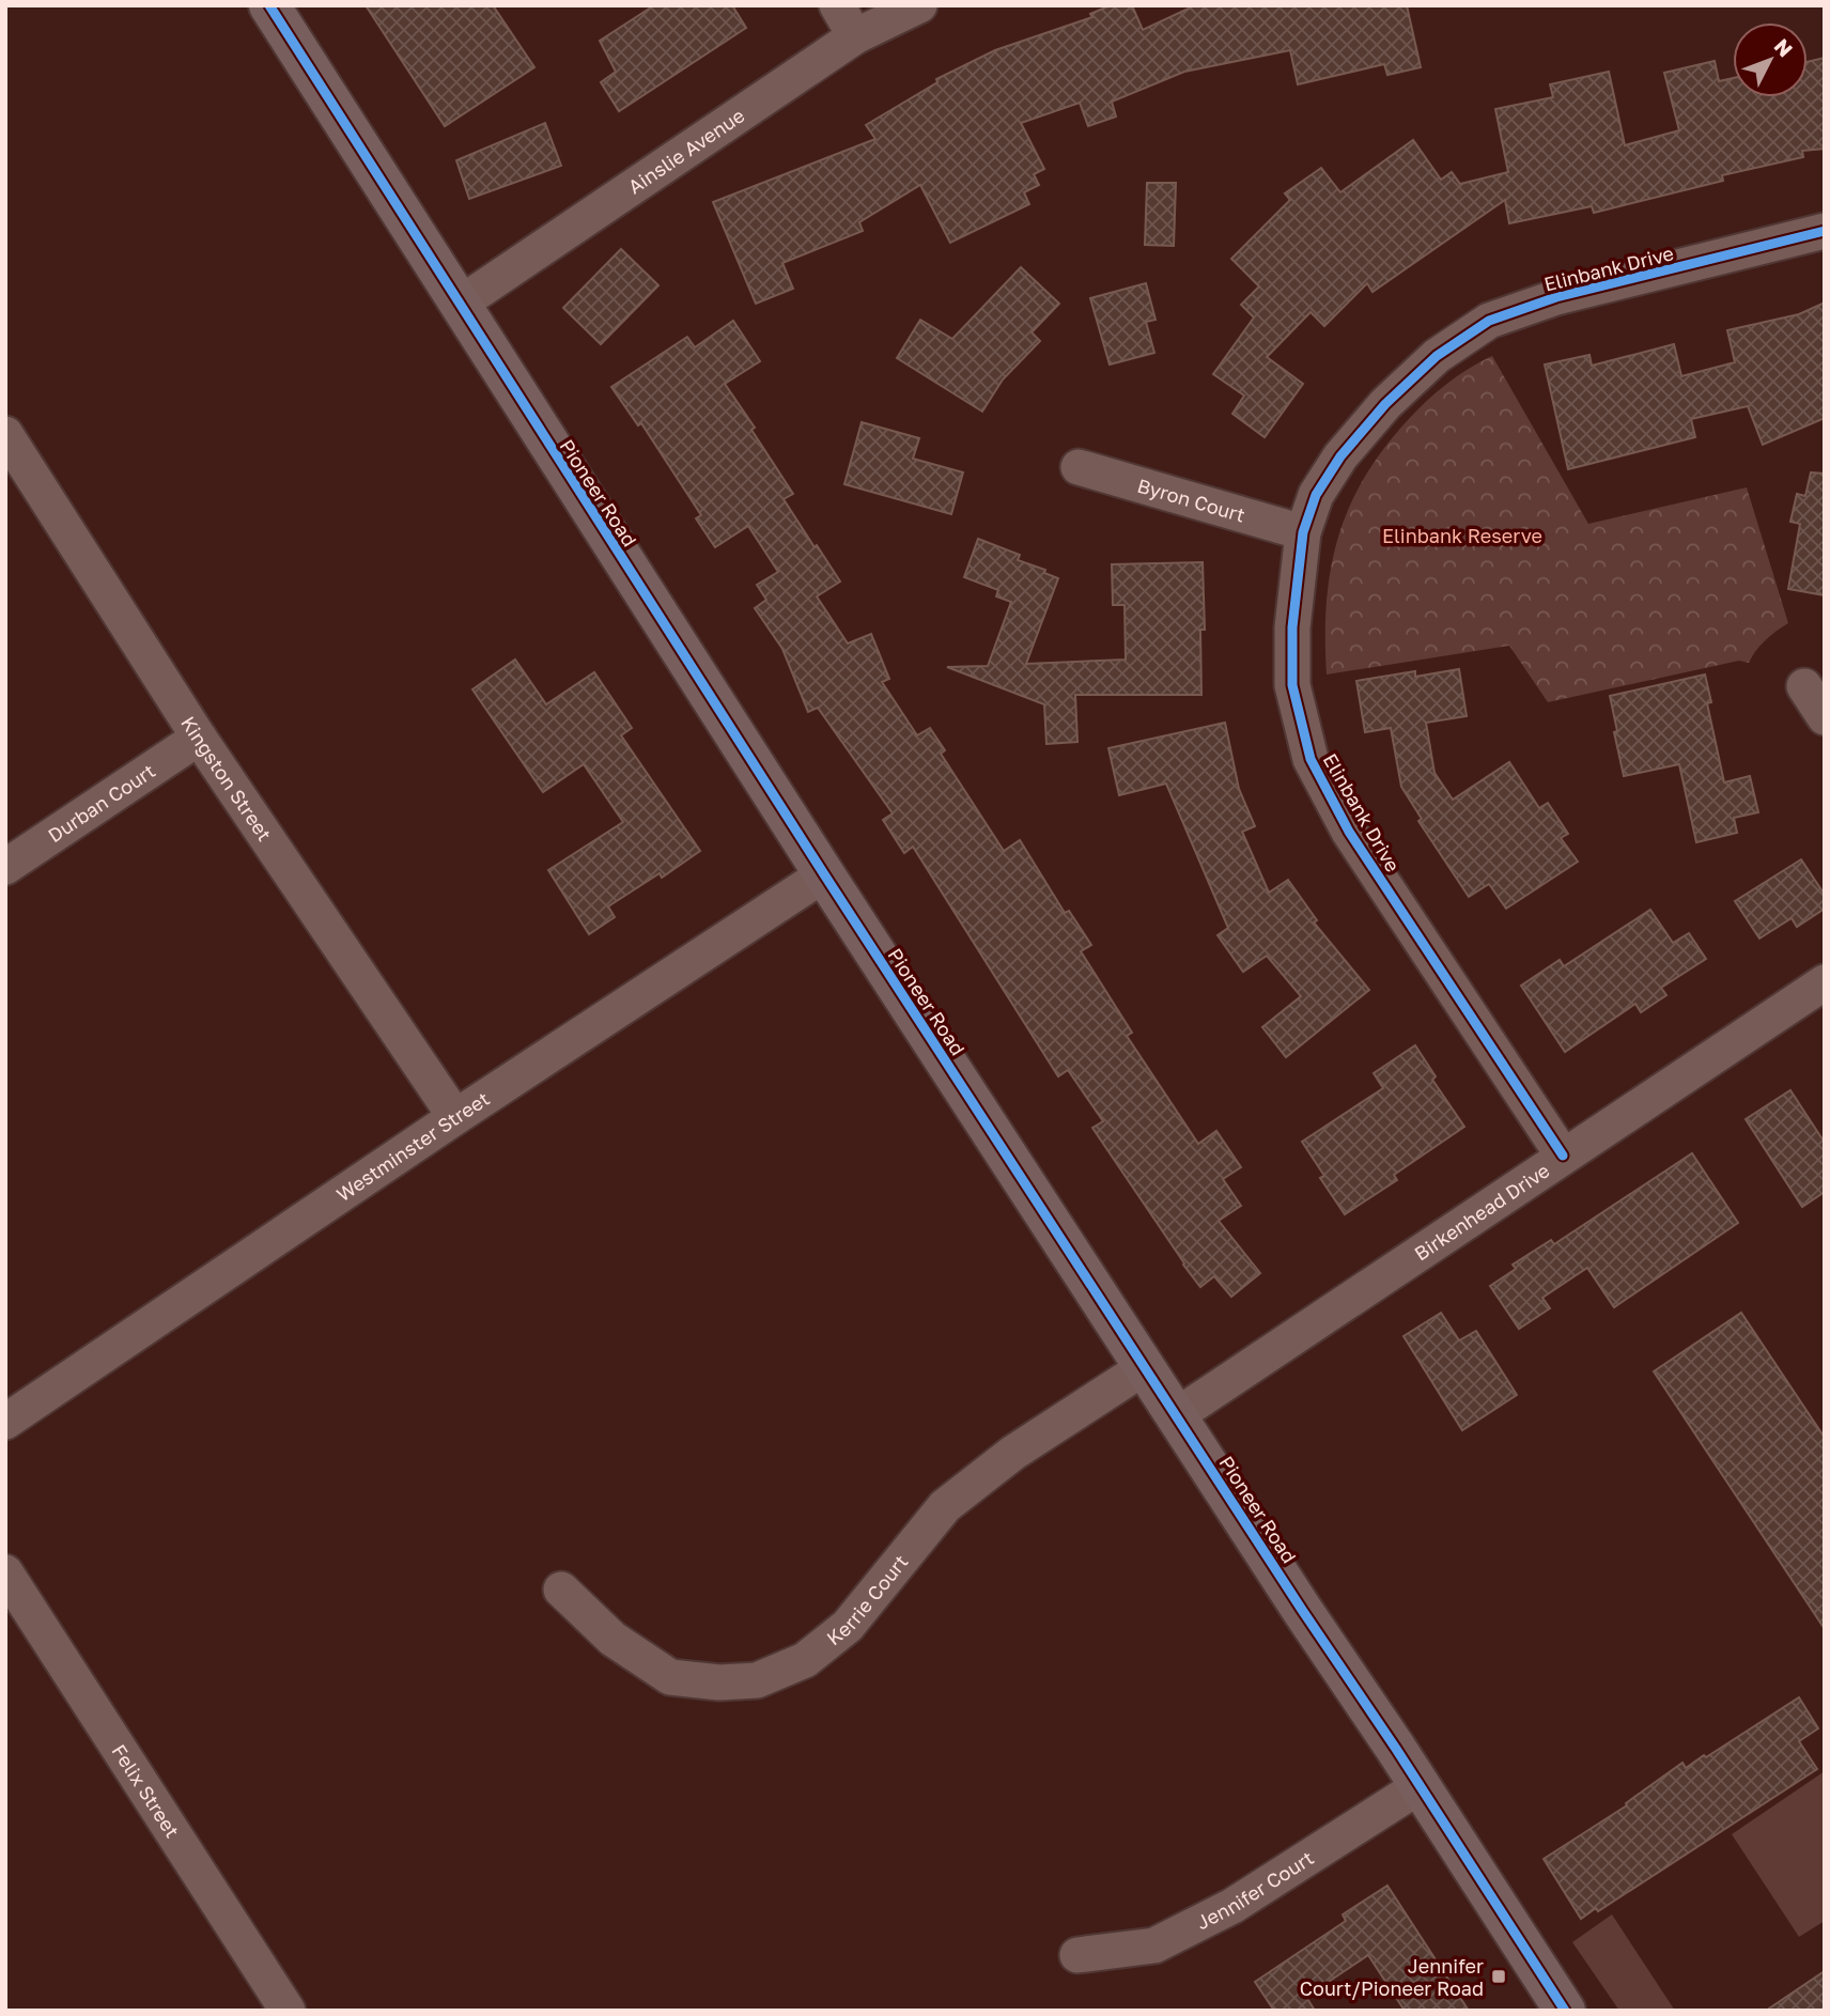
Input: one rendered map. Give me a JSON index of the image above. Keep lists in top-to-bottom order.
{
  "streets": {
    "main road": ["Pioneer Road"],
    "street": [
      "Ainslie Avenue",
      "Elinbank Drive",
      "Byron Court",
      "Kingston Street",
      "Durban Court",
      "Westminster Street",
      "Birkenhead Drive",
      "Kerrie Court",
      "Felix Street",
      "Jennifer Court"
    ]
  },
  "crossings": [
    ["Ainslie Avenue", "Pioneer Road"],
    ["Elinbank Drive", "Byron Court"],
    ["Elinbank Drive", "Birkenhead Drive"],
    ["Pioneer Road", "Westminster Street"],
    ["Pioneer Road", "Birkenhead Drive"],
    ["Pioneer Road", "Kerrie Court"],
    ["Pioneer Road", "Jennifer Court"],
    ["Kingston Street", "Durban Court"],
    ["Kingston Street", "Westminster Street"]
  ],
  "parks": ["Elinbank Reserve"],
  "places": {
    "transit": ["Jennifer Court/Pioneer Road"]
  },
  "north": "top right"
}
